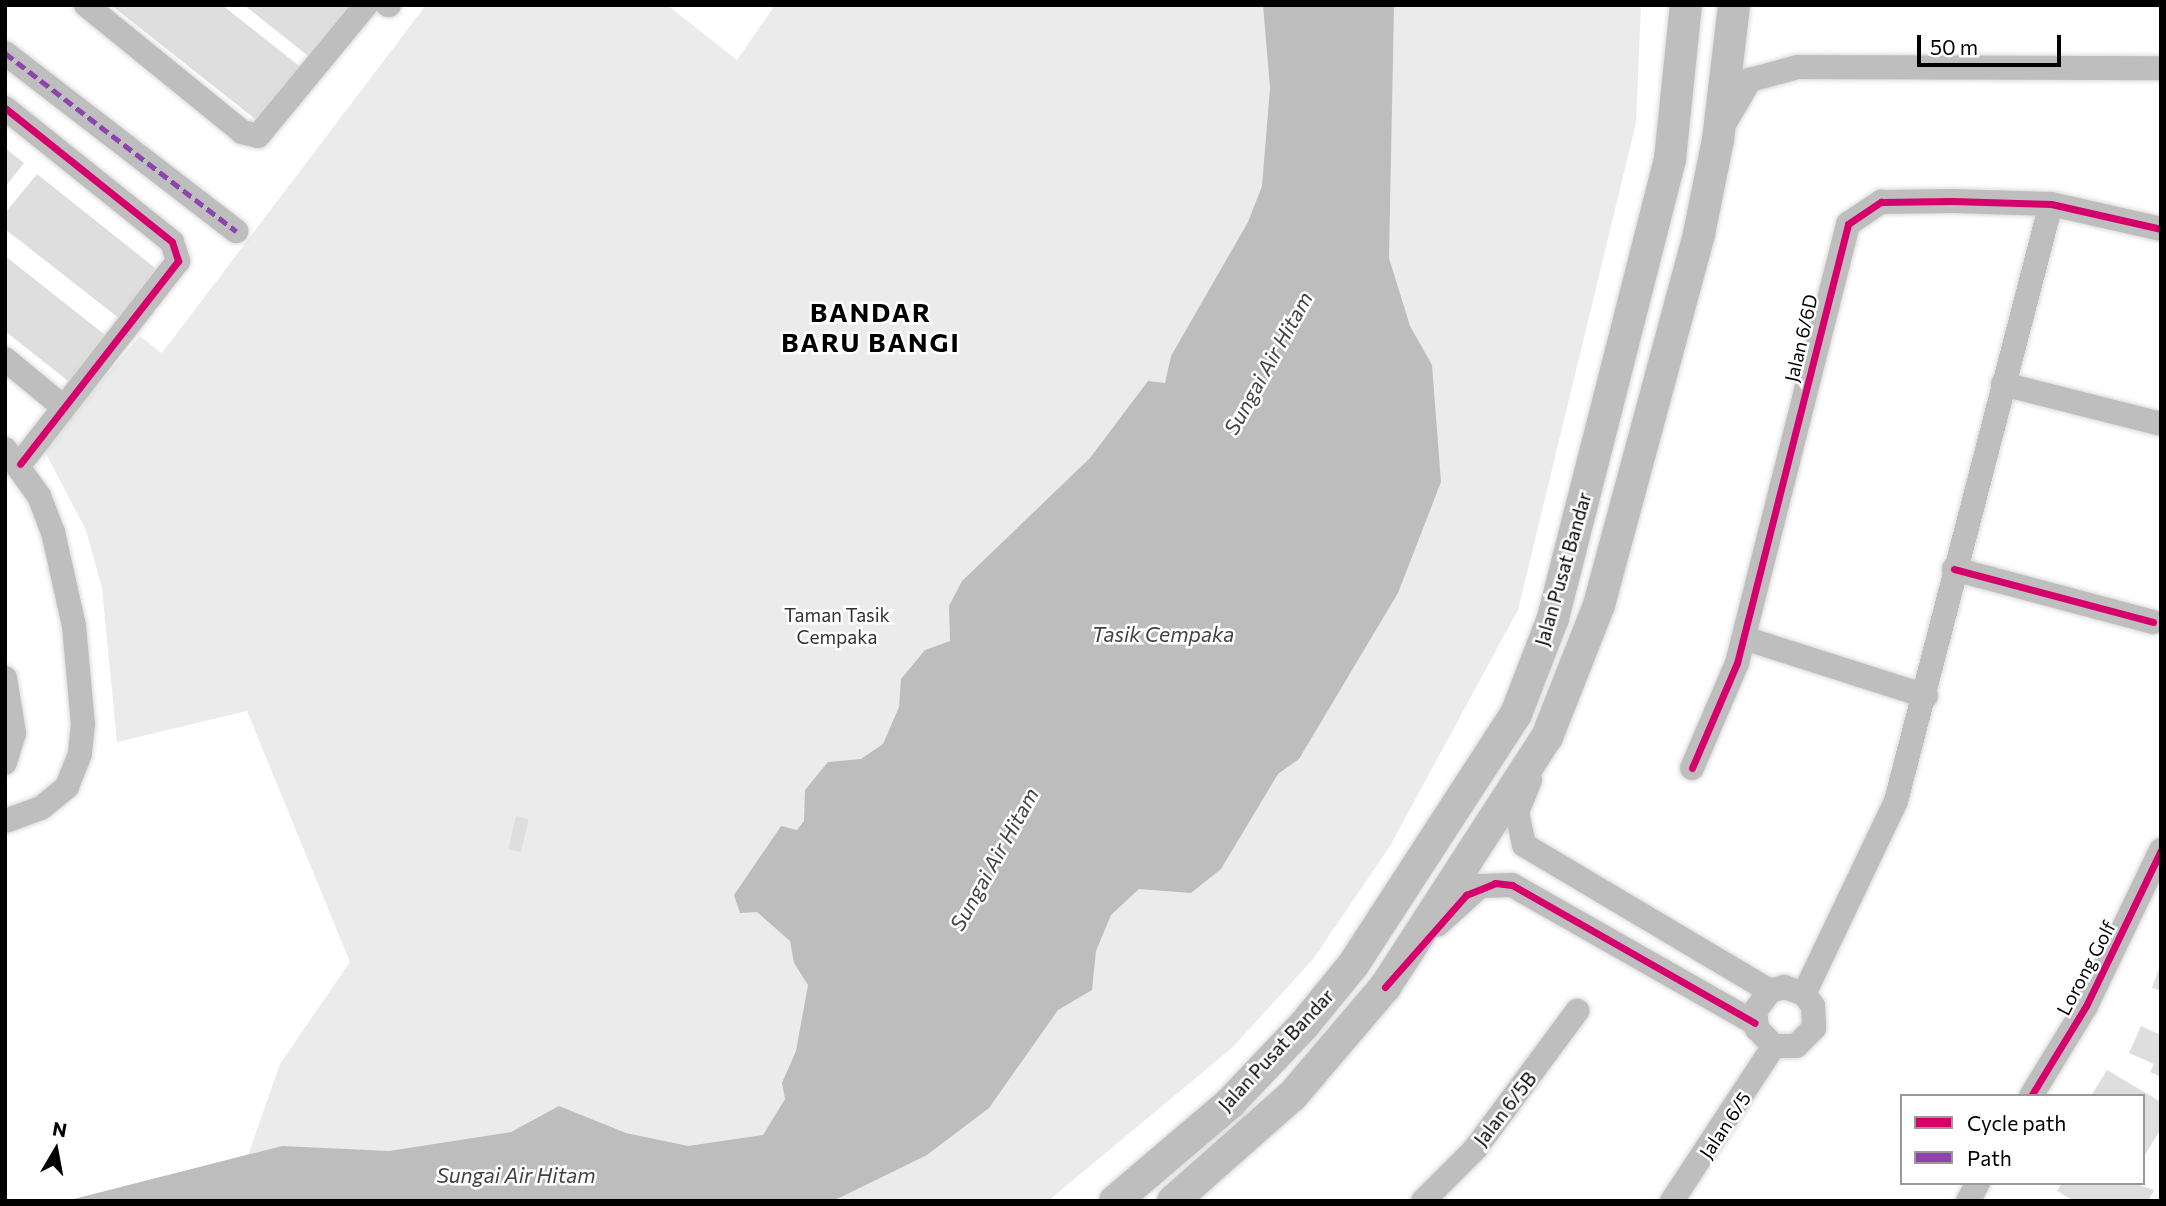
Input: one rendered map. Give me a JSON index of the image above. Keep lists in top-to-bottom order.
{
  "streets": {
    "main road": ["Jalan Pusat Bandar"],
    "street": [
      "Jalan 6/6D",
      "Lorong Golf",
      "Jalan 6/5B",
      "Jalan 6/5"
    ]
  },
  "districts": ["BANDAR BARU BANGI"],
  "water": ["Sungai Air Hitam", "Tasik Cempaka"],
  "parks": ["Taman Tasik Cempaka"],
  "legend": ["Cycle path", "Path"],
  "scale_bar": "50 m",
  "north": "top"
}
